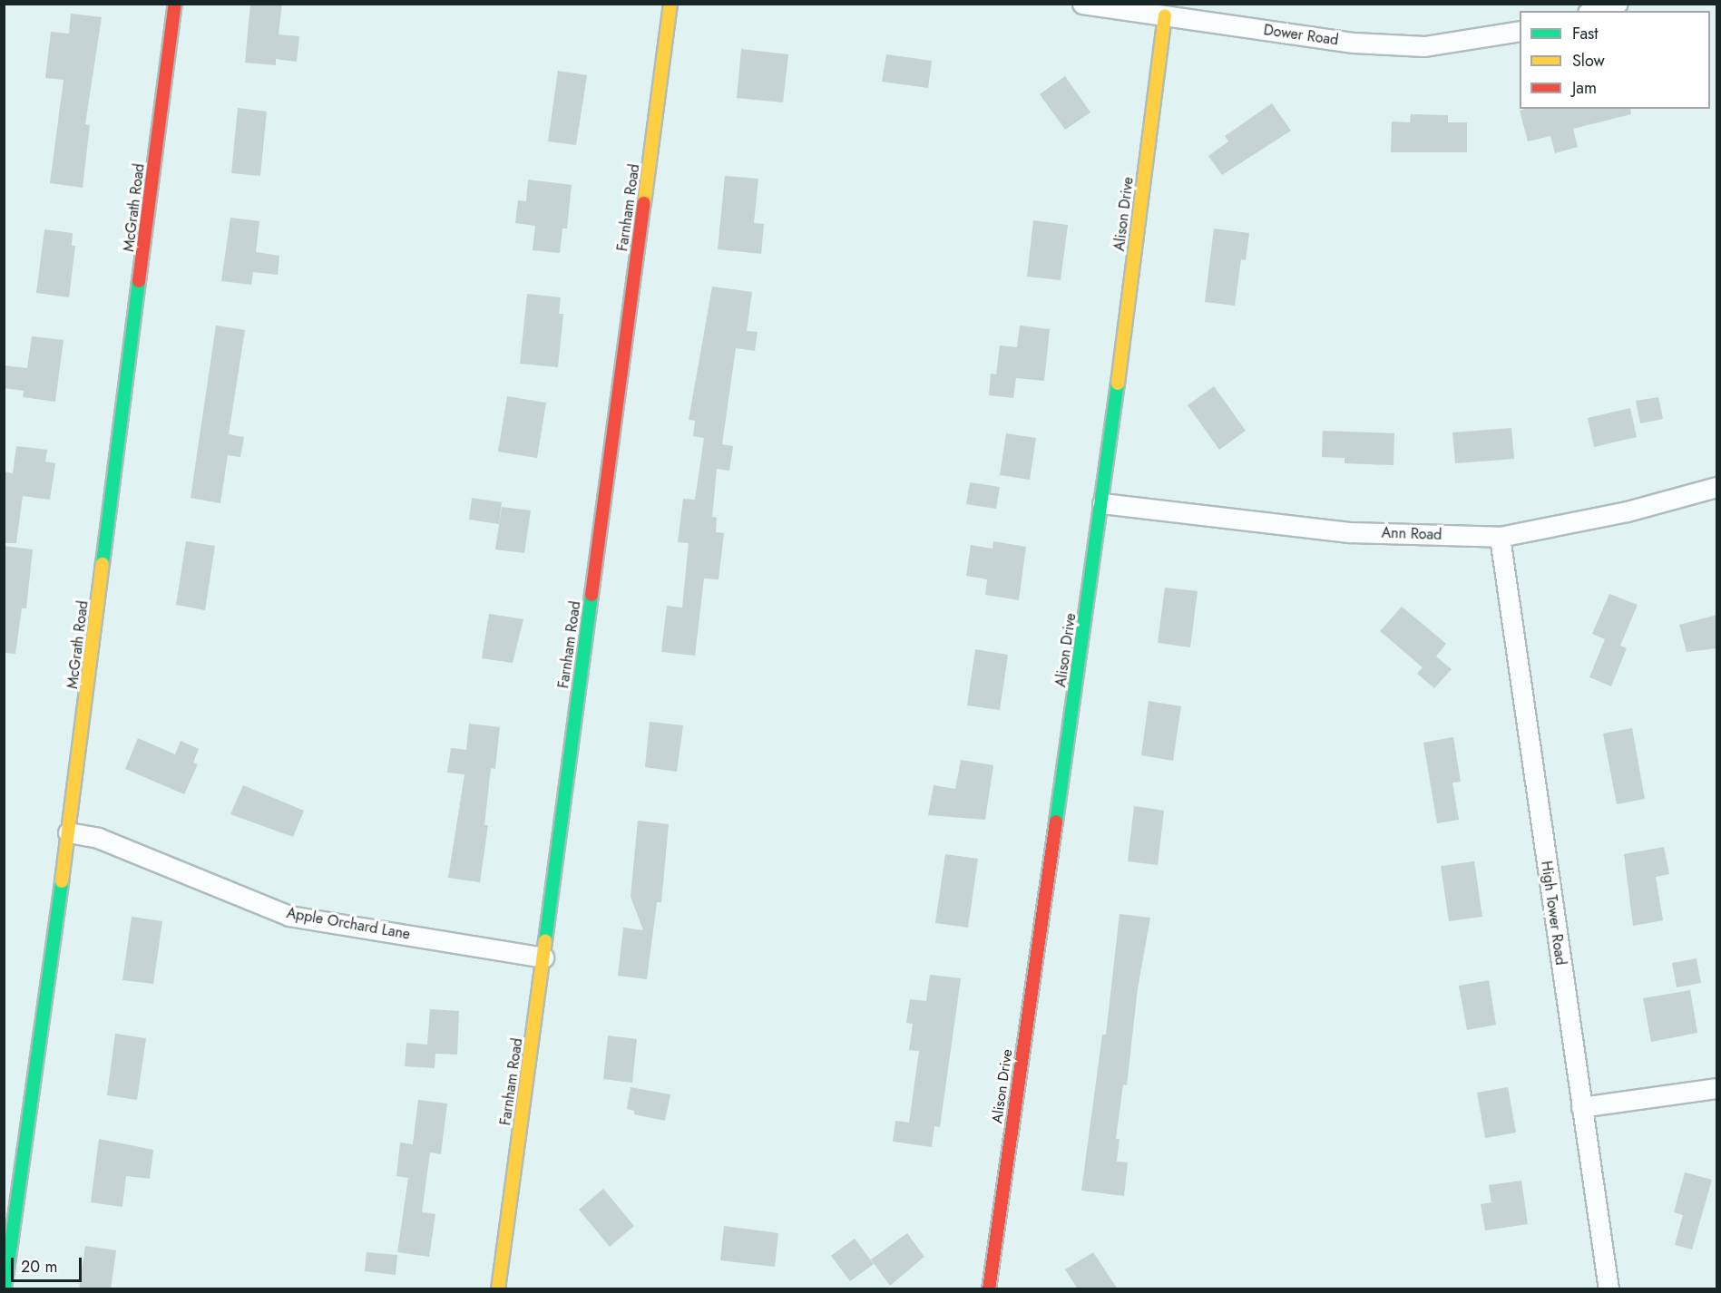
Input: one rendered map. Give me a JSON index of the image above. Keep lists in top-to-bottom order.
{
  "streets": {
    "street": [
      "Dower Road",
      "McGrath Road",
      "Farnham Road",
      "Alison Drive",
      "Ann Road",
      "High Tower Road",
      "Apple Orchard Lane"
    ]
  },
  "crossings": [
    ["Dower Road", "Alison Drive"],
    ["McGrath Road", "Apple Orchard Lane"],
    ["Farnham Road", "Apple Orchard Lane"],
    ["Alison Drive", "Ann Road"],
    ["Ann Road", "High Tower Road"]
  ],
  "legend": ["Fast", "Slow", "Jam"],
  "scale_bar": "20 m"
}
